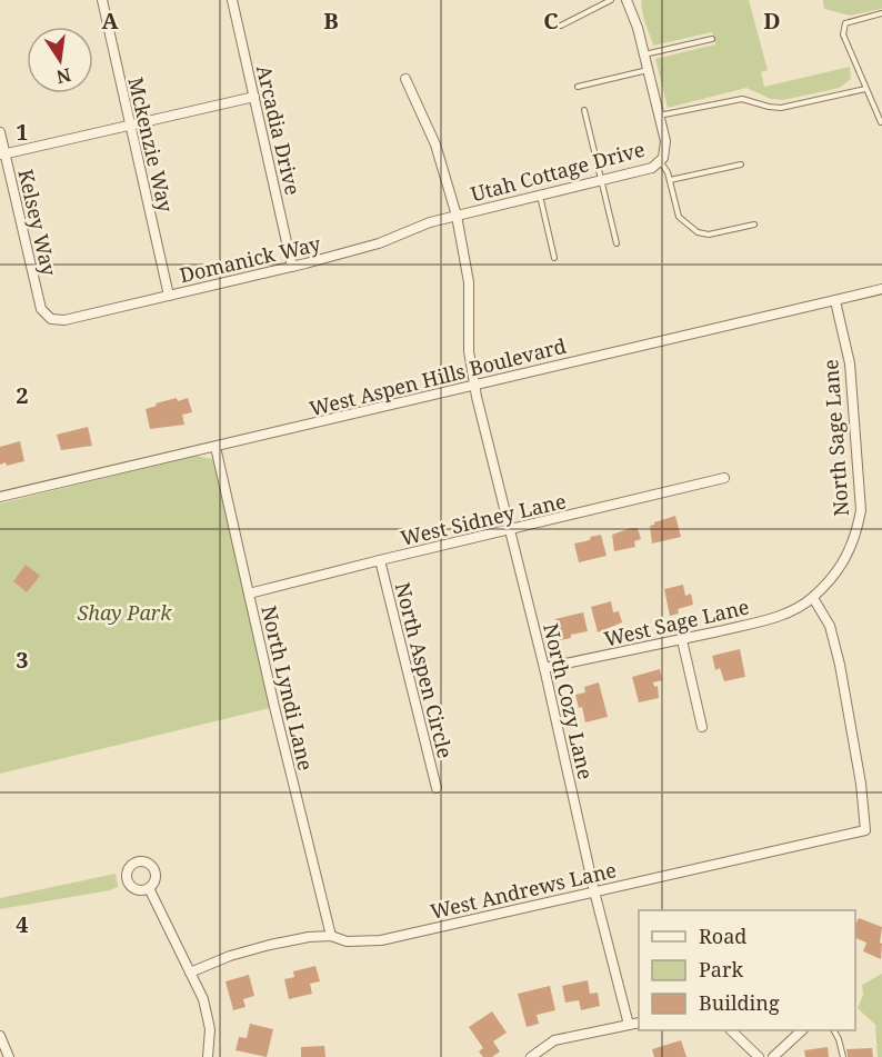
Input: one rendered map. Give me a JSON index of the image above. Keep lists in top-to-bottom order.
{
  "streets": {
    "street": [
      "Arcadia Drive",
      "Mckenzie Way",
      "Utah Cottage Drive",
      "Kelsey Way",
      "Domanick Way",
      "West Aspen Hills Boulevard",
      "North Sage Lane",
      "West Sidney Lane",
      "West Sage Lane",
      "North Aspen Circle",
      "North Lyndi Lane",
      "North Cozy Lane",
      "West Andrews Lane"
    ]
  },
  "crossings": [
    ["Arcadia Drive", "Domanick Way"],
    ["Mckenzie Way", "Domanick Way"],
    ["Utah Cottage Drive", "Domanick Way"],
    ["Utah Cottage Drive", "North Cozy Lane"],
    ["Kelsey Way", "Domanick Way"],
    ["Domanick Way", "North Cozy Lane"],
    ["West Aspen Hills Boulevard", "North Sage Lane"],
    ["West Aspen Hills Boulevard", "North Lyndi Lane"],
    ["West Aspen Hills Boulevard", "North Cozy Lane"],
    ["North Sage Lane", "West Sage Lane"],
    ["North Sage Lane", "West Andrews Lane"],
    ["West Sidney Lane", "North Aspen Circle"],
    ["West Sidney Lane", "North Lyndi Lane"],
    ["West Sidney Lane", "North Cozy Lane"],
    ["West Sage Lane", "North Cozy Lane"],
    ["West Sage Lane", "West Andrews Lane"],
    ["North Lyndi Lane", "West Andrews Lane"],
    ["North Cozy Lane", "West Andrews Lane"]
  ],
  "parks": ["Shay Park"],
  "legend": ["Road", "Park", "Building"],
  "north": "bottom",
  "grid": {
    "columns": [
      "A",
      "B",
      "C",
      "D"
    ],
    "rows": [
      "1",
      "2",
      "3",
      "4"
    ]
  }
}
